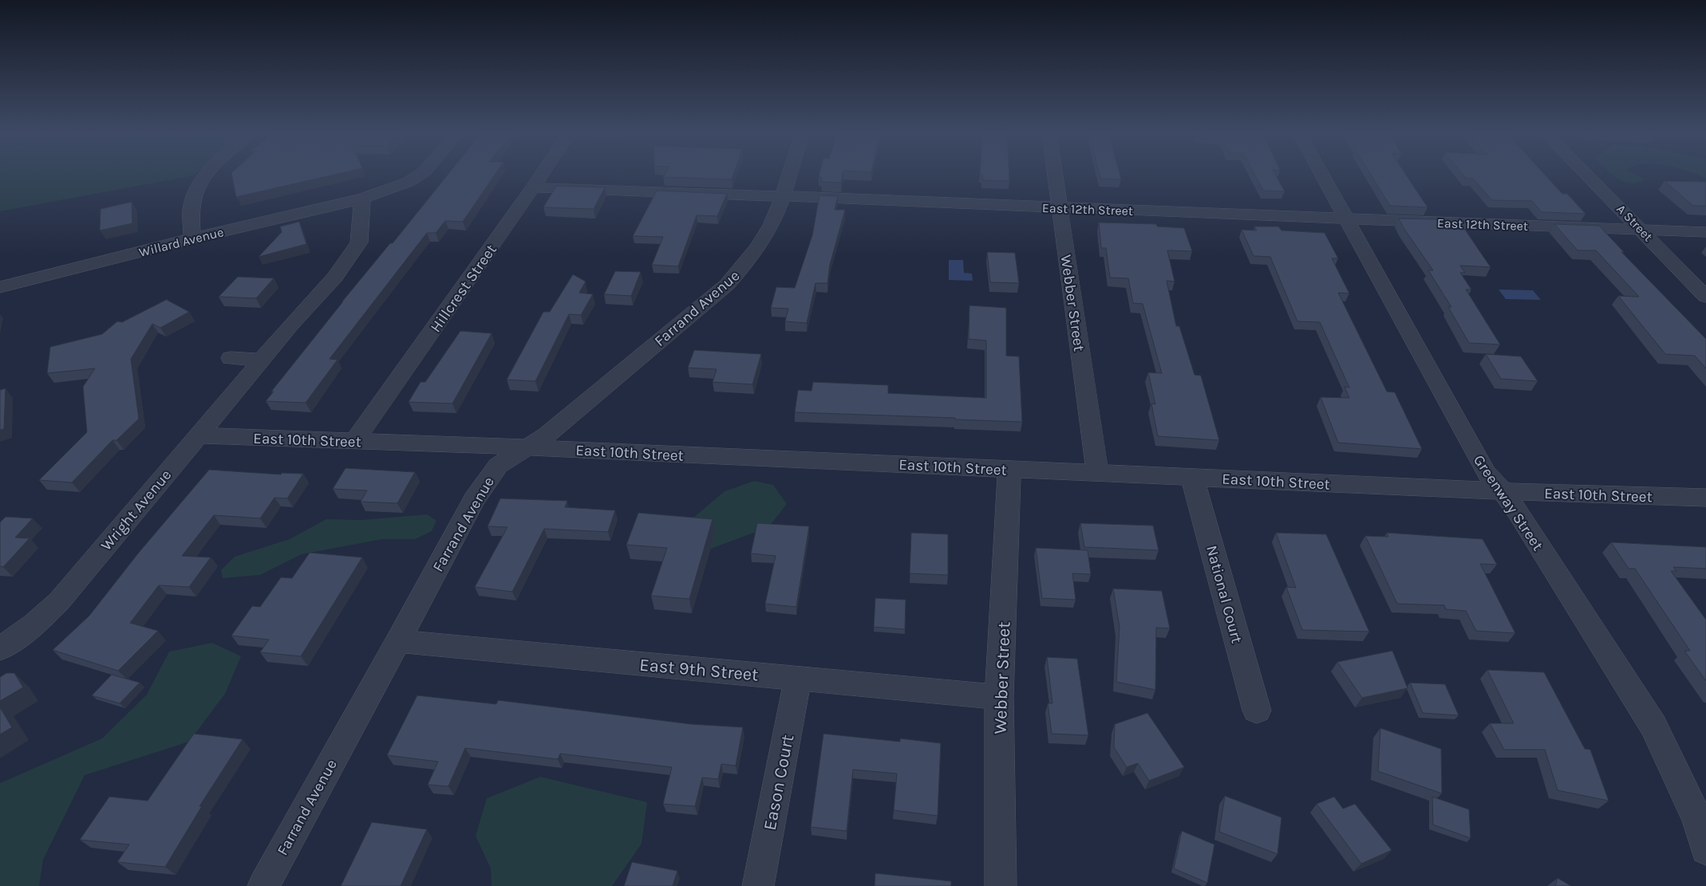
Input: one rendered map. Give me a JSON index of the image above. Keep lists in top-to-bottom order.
{
  "streets": {
    "street": [
      "East 12th Street",
      "A Street",
      "Willard Avenue",
      "Hillcrest Street",
      "Webber Street",
      "Farrand Avenue",
      "East 10th Street",
      "Greenway Street",
      "Wright Avenue",
      "National Court",
      "East 9th Street",
      "Eason Court"
    ]
  },
  "crossings": [
    ["East 12th Street", "A Street"],
    ["East 12th Street", "Hillcrest Street"],
    ["East 12th Street", "Webber Street"],
    ["East 12th Street", "Farrand Avenue"],
    ["East 12th Street", "Greenway Street"],
    ["Willard Avenue", "Wright Avenue"],
    ["Hillcrest Street", "East 10th Street"],
    ["Webber Street", "East 10th Street"],
    ["Webber Street", "East 9th Street"],
    ["Farrand Avenue", "East 10th Street"],
    ["Farrand Avenue", "East 9th Street"],
    ["East 10th Street", "Greenway Street"],
    ["East 10th Street", "Wright Avenue"],
    ["East 10th Street", "National Court"],
    ["East 9th Street", "Eason Court"]
  ]
}
